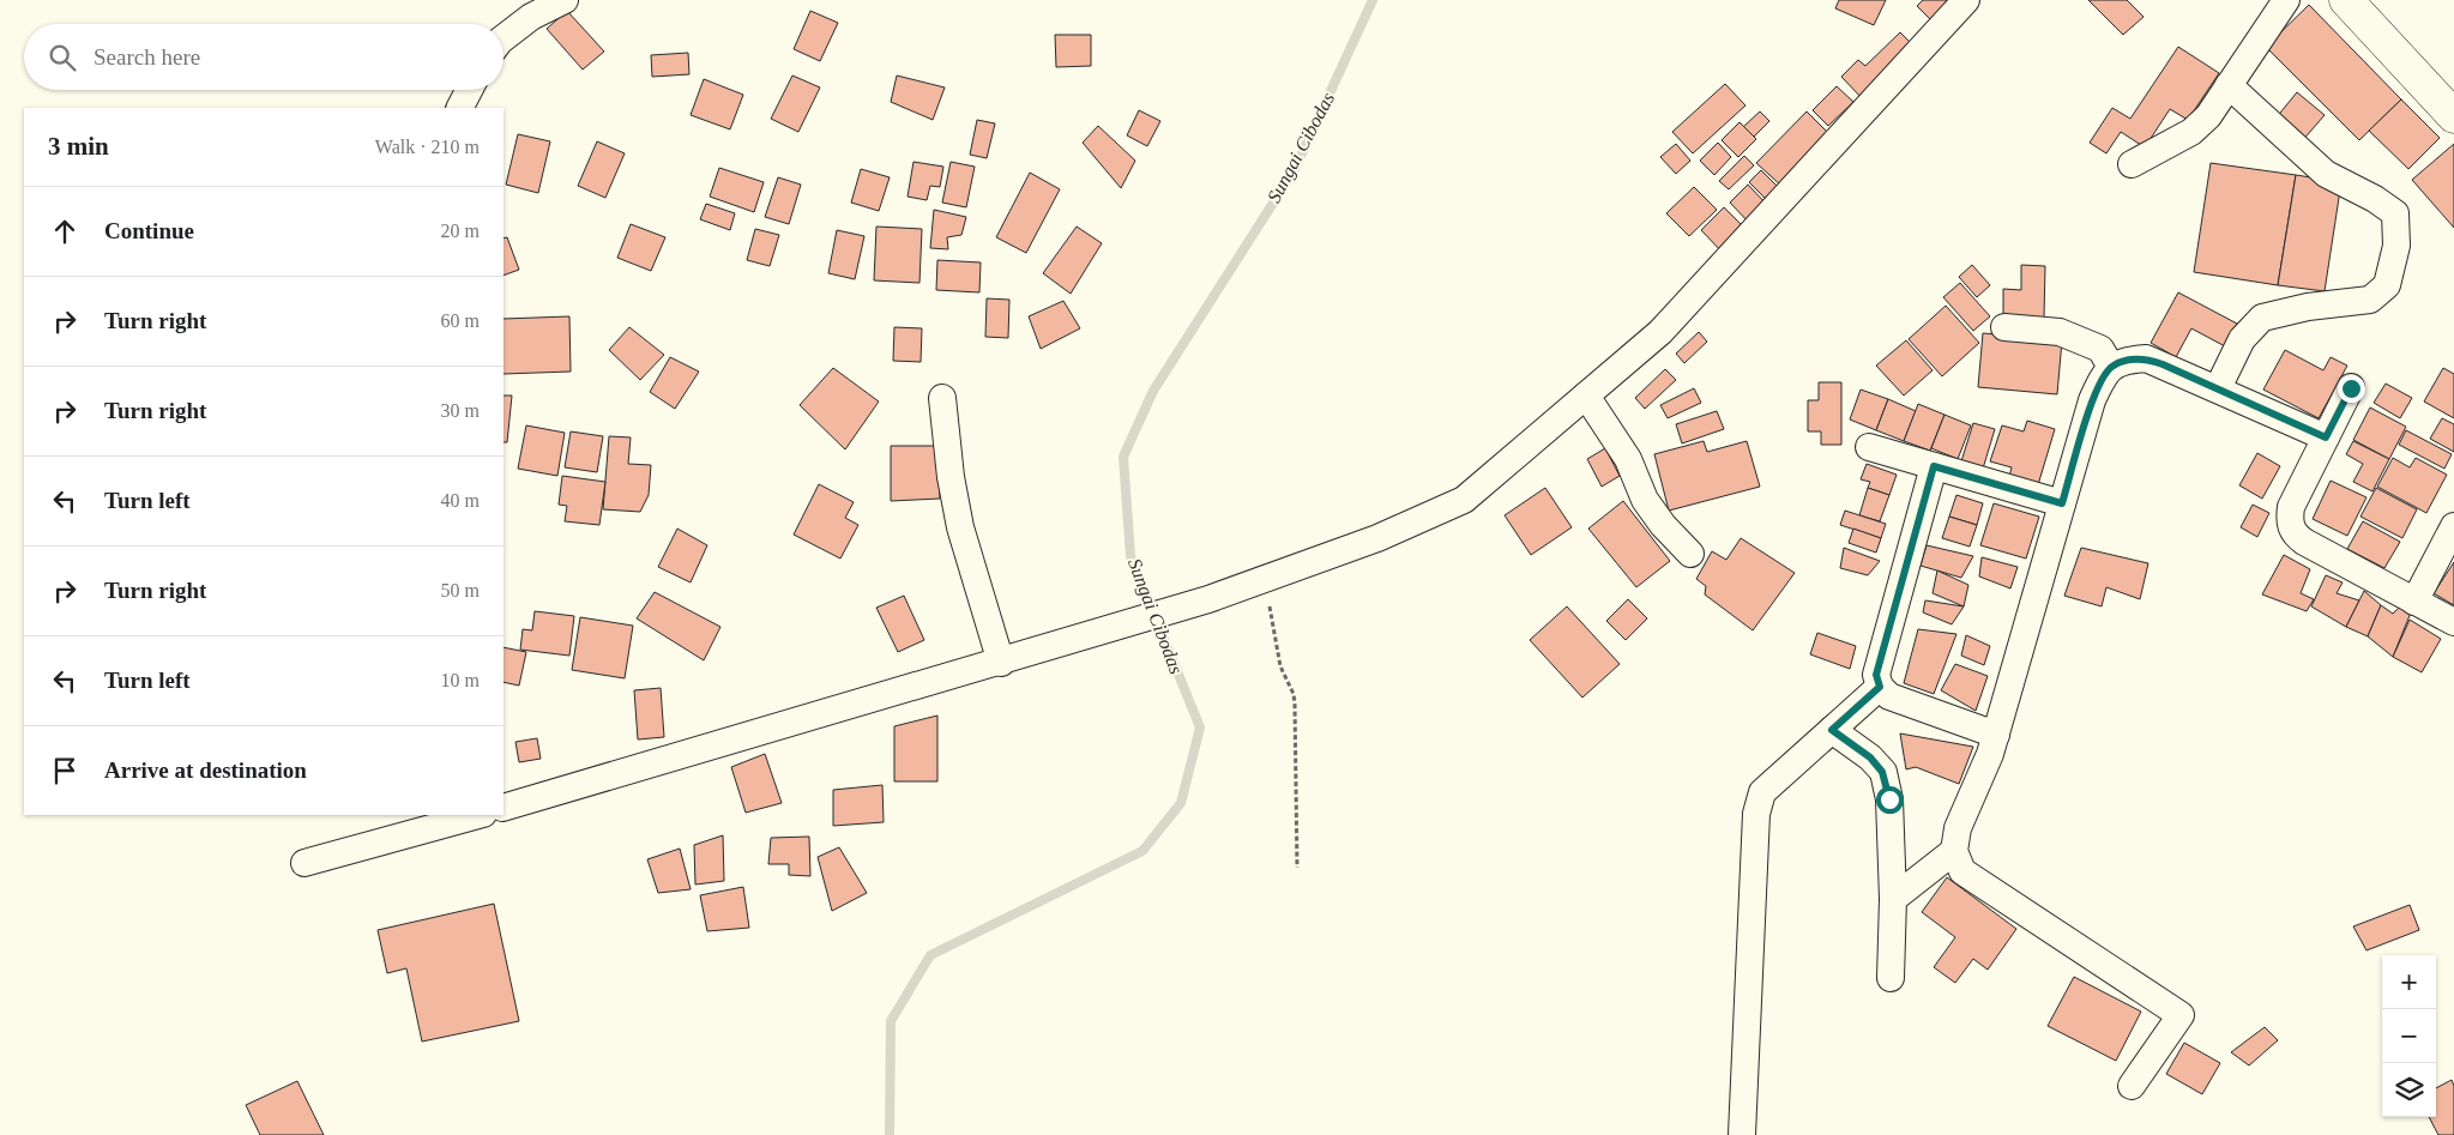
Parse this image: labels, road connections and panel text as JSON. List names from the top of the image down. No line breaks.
{"water":["Sungai Cibodas"],"page":{"search":"Search here","heading":["3 min","Walk · 210 m"],"list":[["Continue","20 m"],["Turn right","60 m"],["Turn right","30 m"],["Turn left","40 m"],["Turn right","50 m"],["Turn left","10 m"],"Arrive at destination"],"map_buttons":["+","−"]}}
